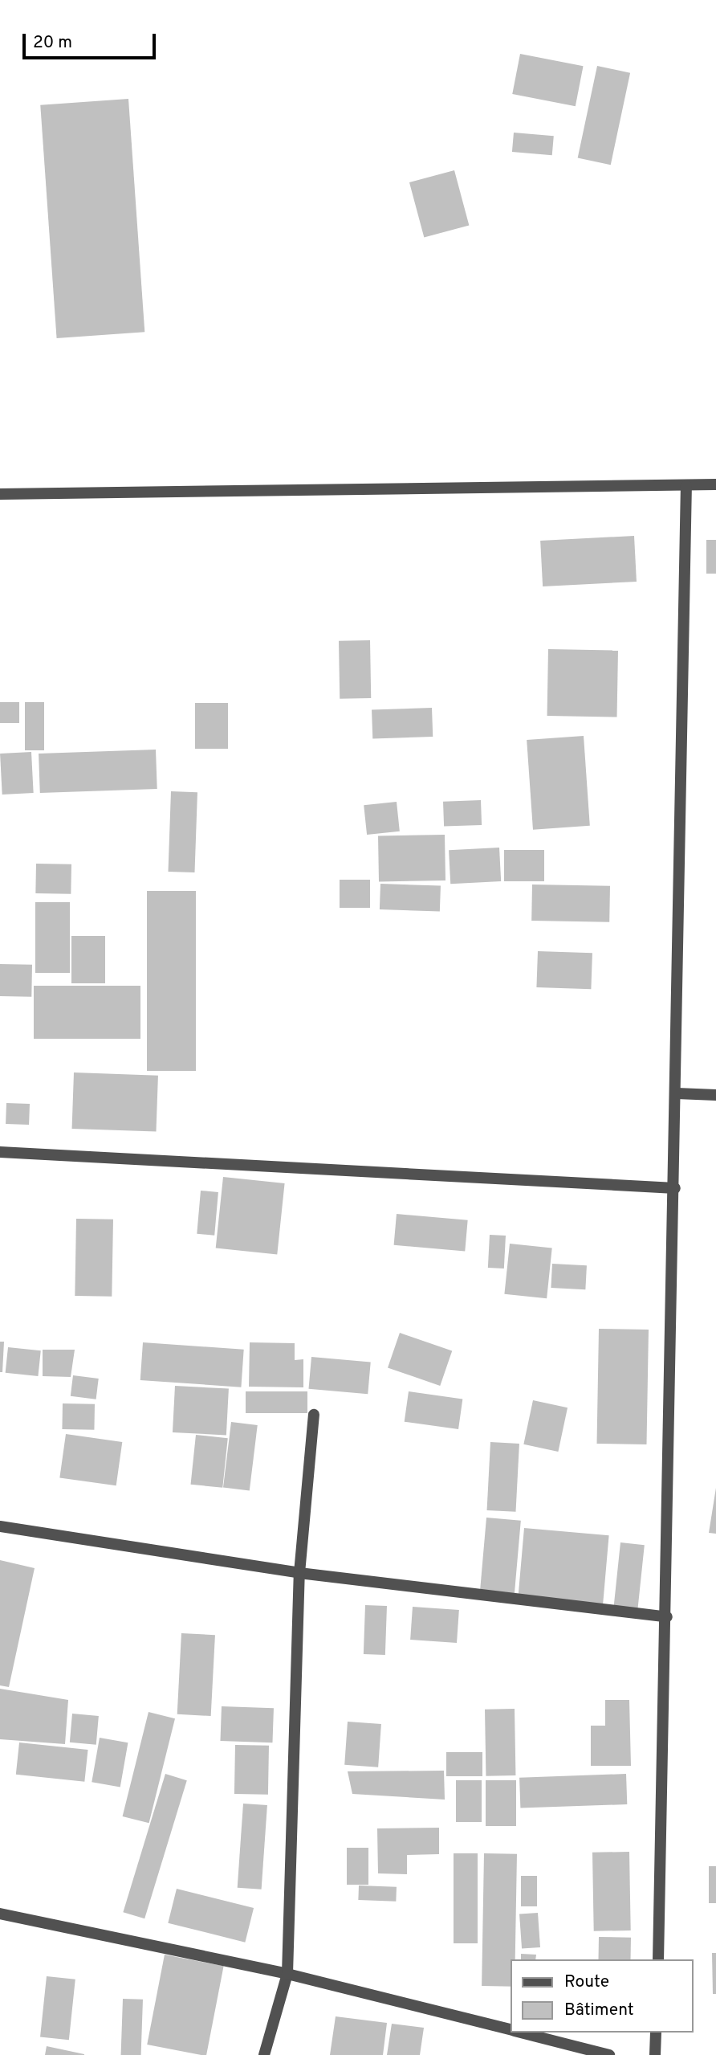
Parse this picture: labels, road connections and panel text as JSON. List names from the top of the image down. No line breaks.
{"legend":["Route","Bâtiment"],"scale_bar":"20 m"}
